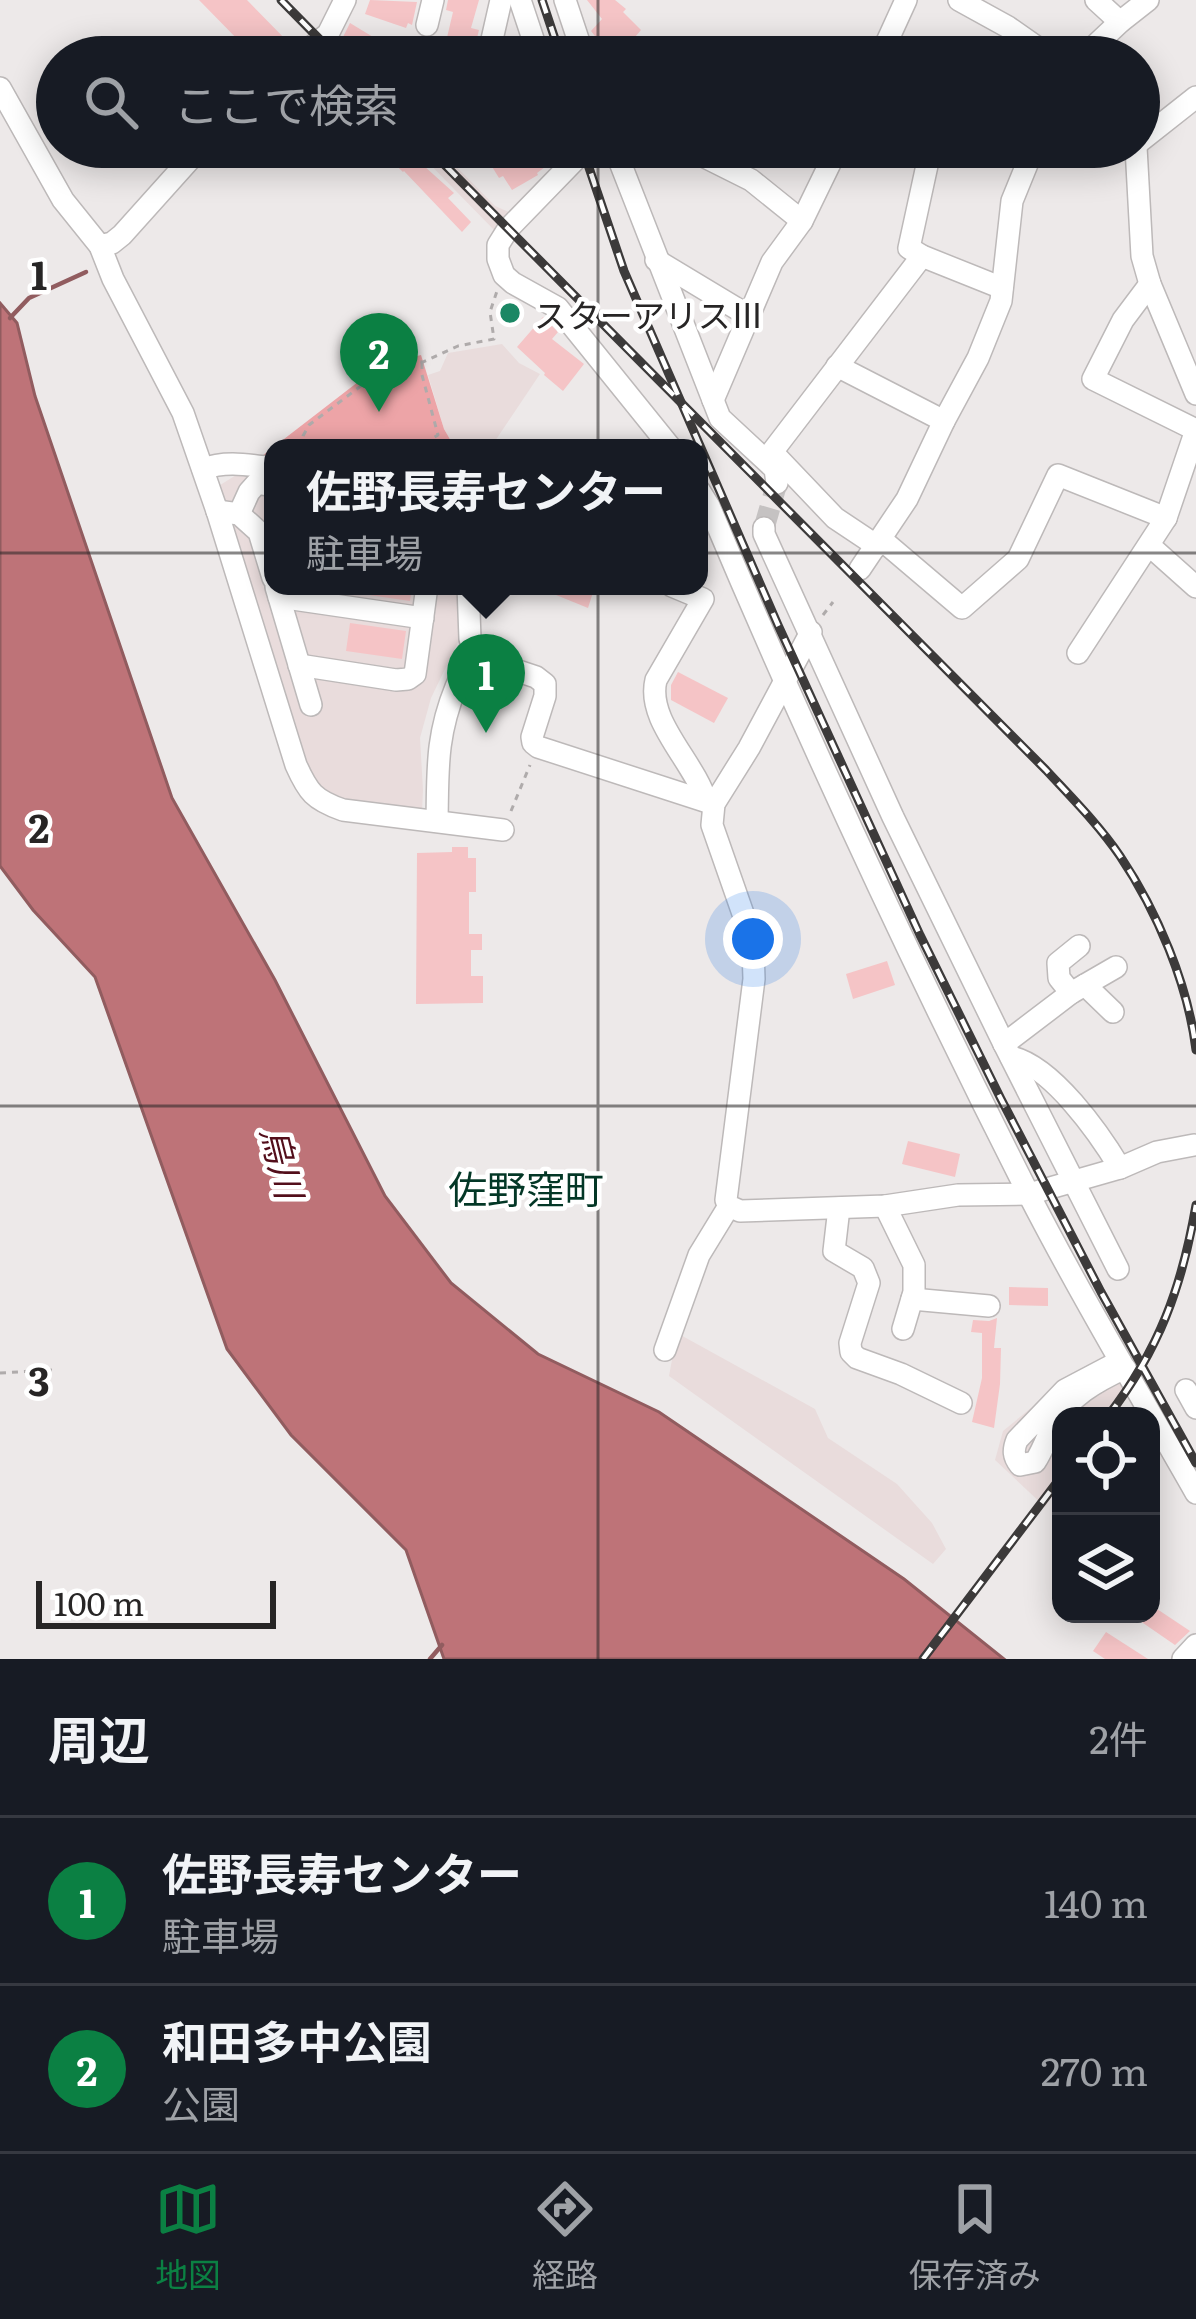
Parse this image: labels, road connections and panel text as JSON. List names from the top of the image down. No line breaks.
{"districts":["佐野窪町"],"water":["烏川"],"places":["スターアリスⅢ"],"scale_bar":"100 m","page":{"search":"ここで検索","pins":["2","1"],"popup":["佐野長寿センター","駐車場"],"scale":"100 m","heading":["周辺","2件"],"list":[{"mark":"1","name":"佐野長寿センター","note":"駐車場","value":"140 m"},{"mark":"2","name":"和田多中公園","note":"公園","value":"270 m"}],"nav":["地図","経路","保存済み"]},"grid":{"rows":["1","2","3"]}}
